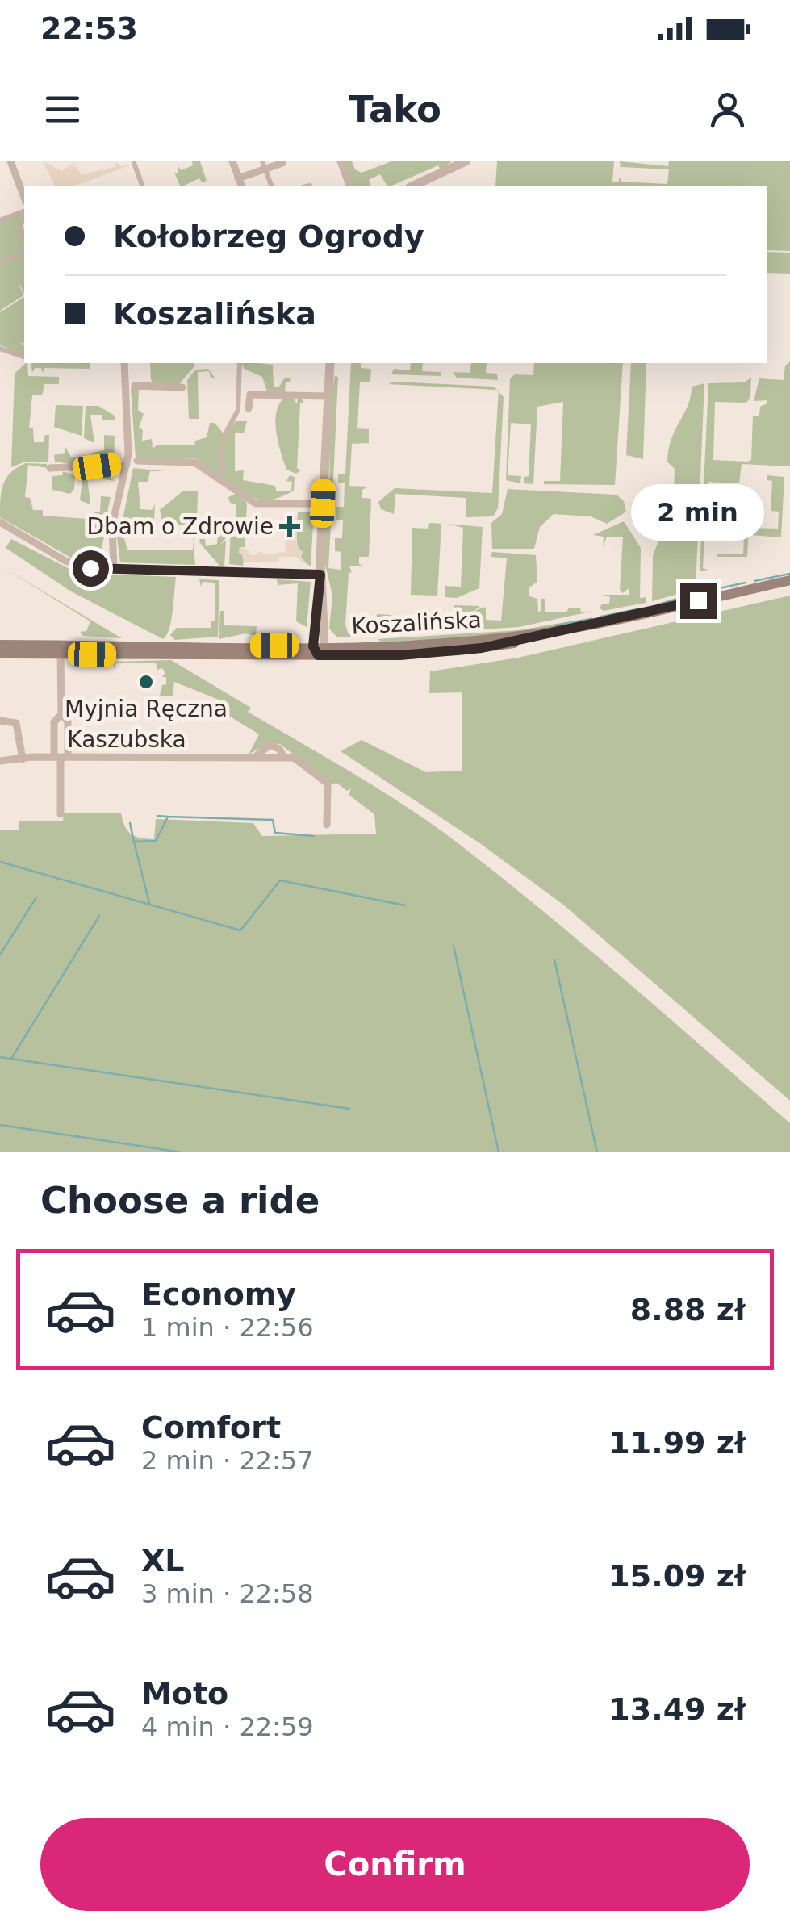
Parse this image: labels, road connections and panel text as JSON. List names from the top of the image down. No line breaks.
{"streets":{"main road":["Koszalińska"],"street":["Kaszubska"]},"places":{"health":["Dbam o Zdrowie"],"other":["Myjnia Ręczna"]},"page":{"status":"22:53","header":"Tako","banner":["Kołobrzeg Ogrody","Koszalińska"],"bubble":"2 min","heading":"Choose a ride","list":[{"name":"Economy","note":"1 min · 22:56","value":"8.88 zł"},{"name":"Comfort","note":"2 min · 22:57","value":"11.99 zł"},{"name":"XL","note":"3 min · 22:58","value":"15.09 zł"},{"name":"Moto","note":"4 min · 22:59","value":"13.49 zł"}],"buttons":"Confirm"}}
